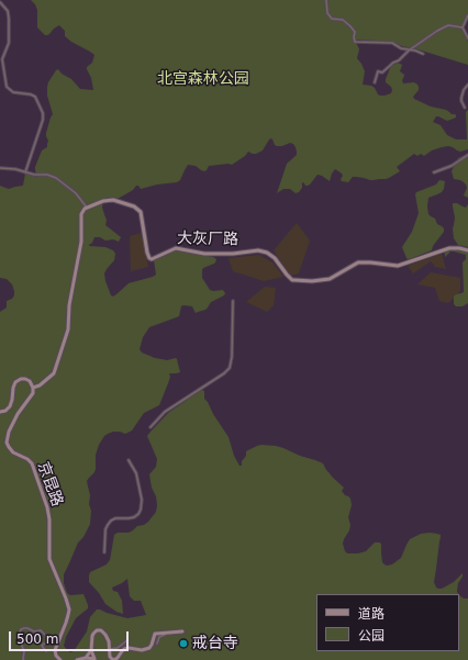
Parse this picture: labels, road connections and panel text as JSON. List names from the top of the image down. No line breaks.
{"streets":{"street":["大灰厂路","京昆路"]},"parks":["北宫森林公园"],"places":["戒台寺"],"legend":["道路","公园"],"scale_bar":"500 m"}
